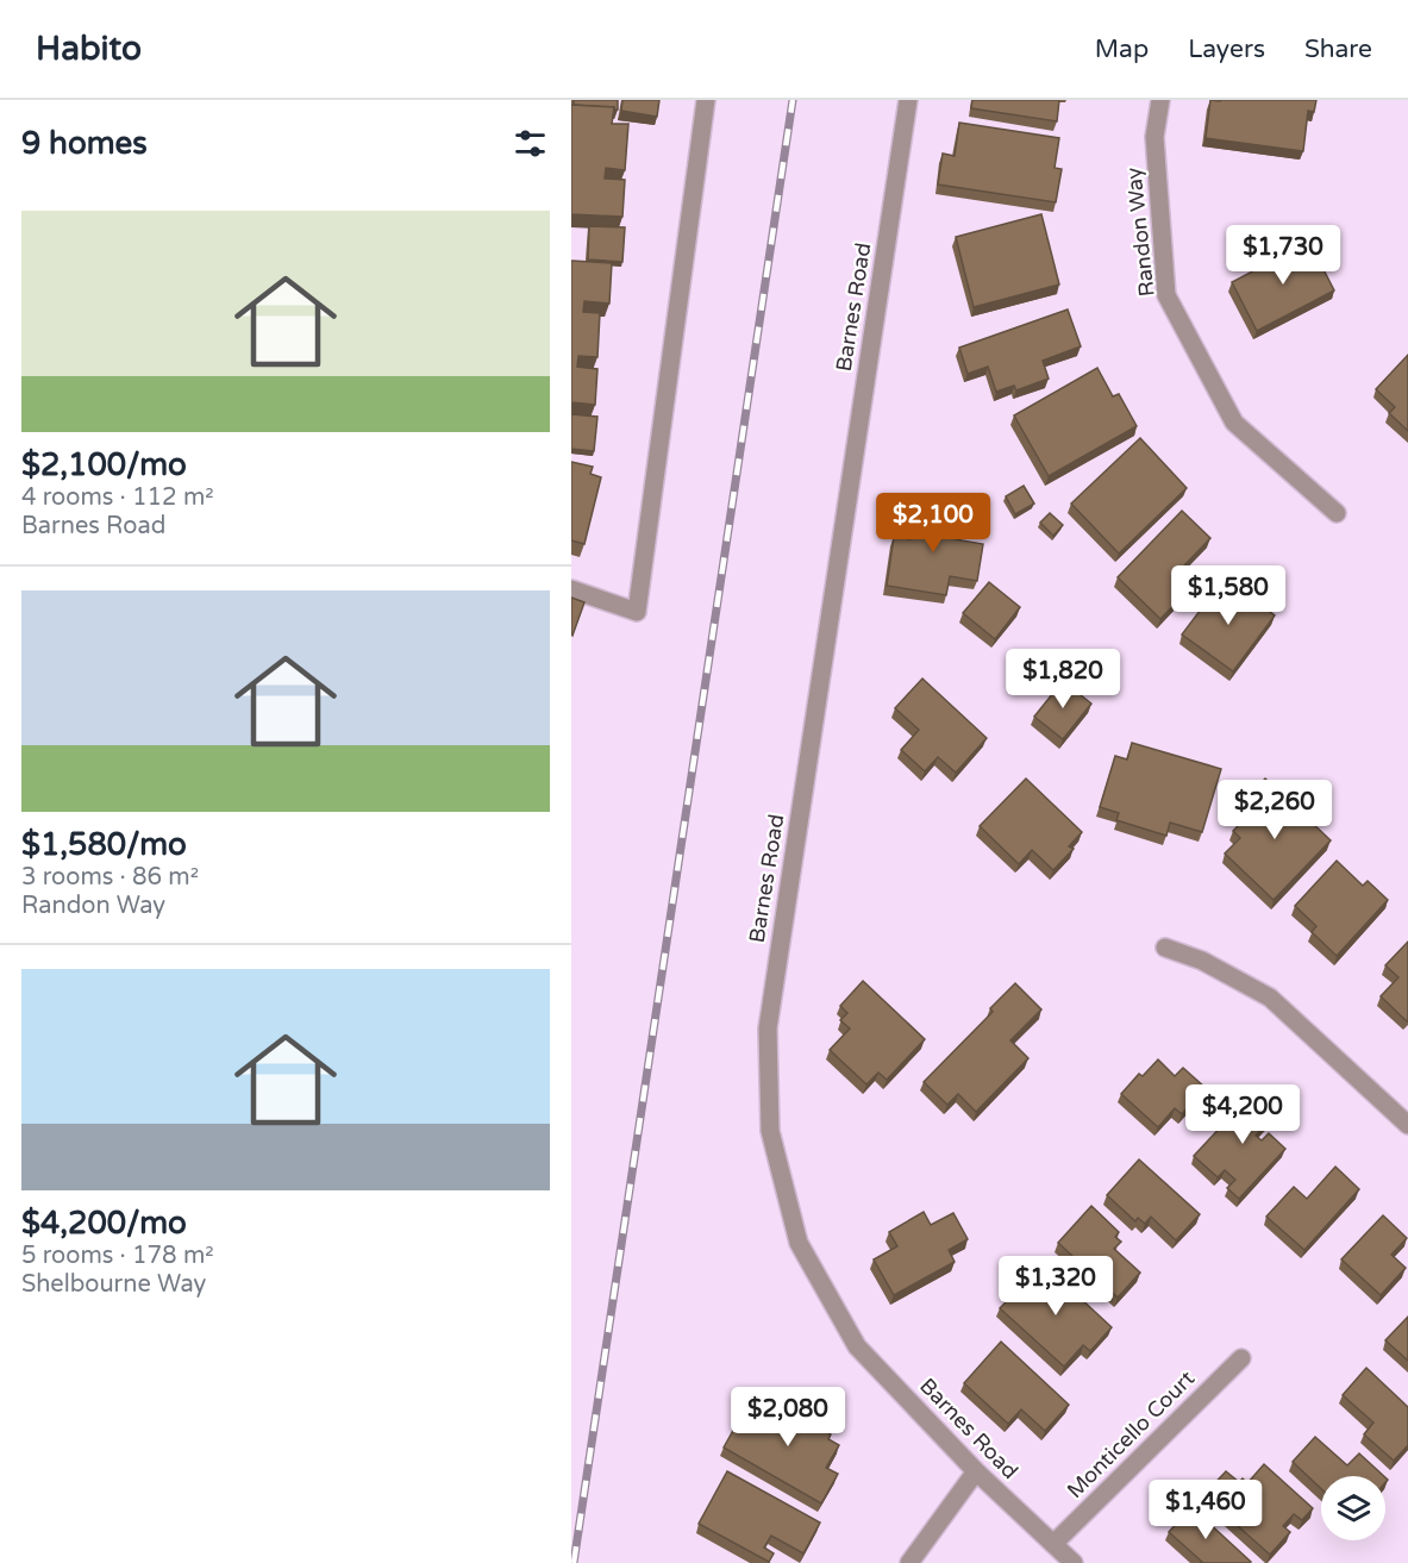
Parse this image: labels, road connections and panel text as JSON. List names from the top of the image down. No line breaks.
{"streets":{"street":["Randon Way","Barnes Road","Monticello Court"]},"crossings":[["Barnes Road","Monticello Court"]],"page":{"header":"Habito","nav":["Map","Layers","Share"],"heading":"9 homes","list":[{"name":"$2,100/mo","note":"4 rooms · 112 m² · Barnes Road"},{"name":"$1,580/mo","note":"3 rooms · 86 m² · Randon Way"},{"name":"$4,200/mo","note":"5 rooms · 178 m² · Shelbourne Way"}],"price":["$1,730","$2,100","$1,580","$1,820","$2,260","$4,200","$1,320","$2,080","$1,460"]}}
